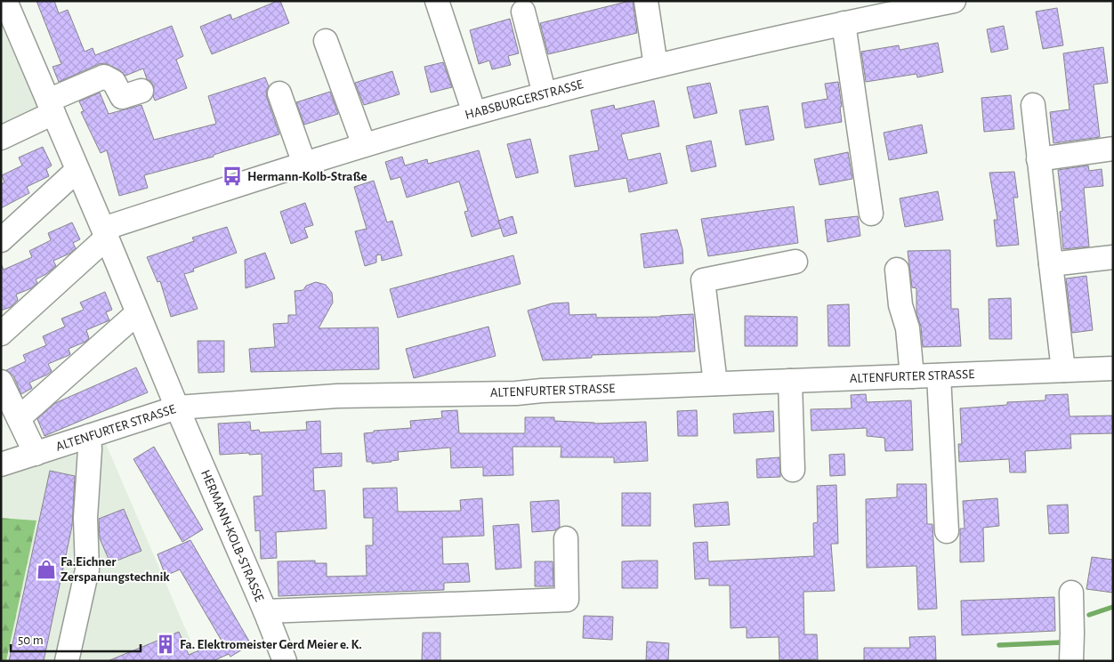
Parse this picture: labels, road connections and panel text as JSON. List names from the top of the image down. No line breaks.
{"streets":{"street":["HABSBURGERSTRASSE","ALTENFURTER STRASSE","HERMANN-KOLB-STRASSE"]},"crossings":[["HABSBURGERSTRASSE","HERMANN-KOLB-STRASSE"],["ALTENFURTER STRASSE","HERMANN-KOLB-STRASSE"]],"places":{"bus stop":["Hermann-Kolb-Straße"],"shop":["Fa.Eichner Zerspanungstechnik"],"building":["Fa. Elektromeister Gerd Meier e. K."]},"scale_bar":"50 m"}
